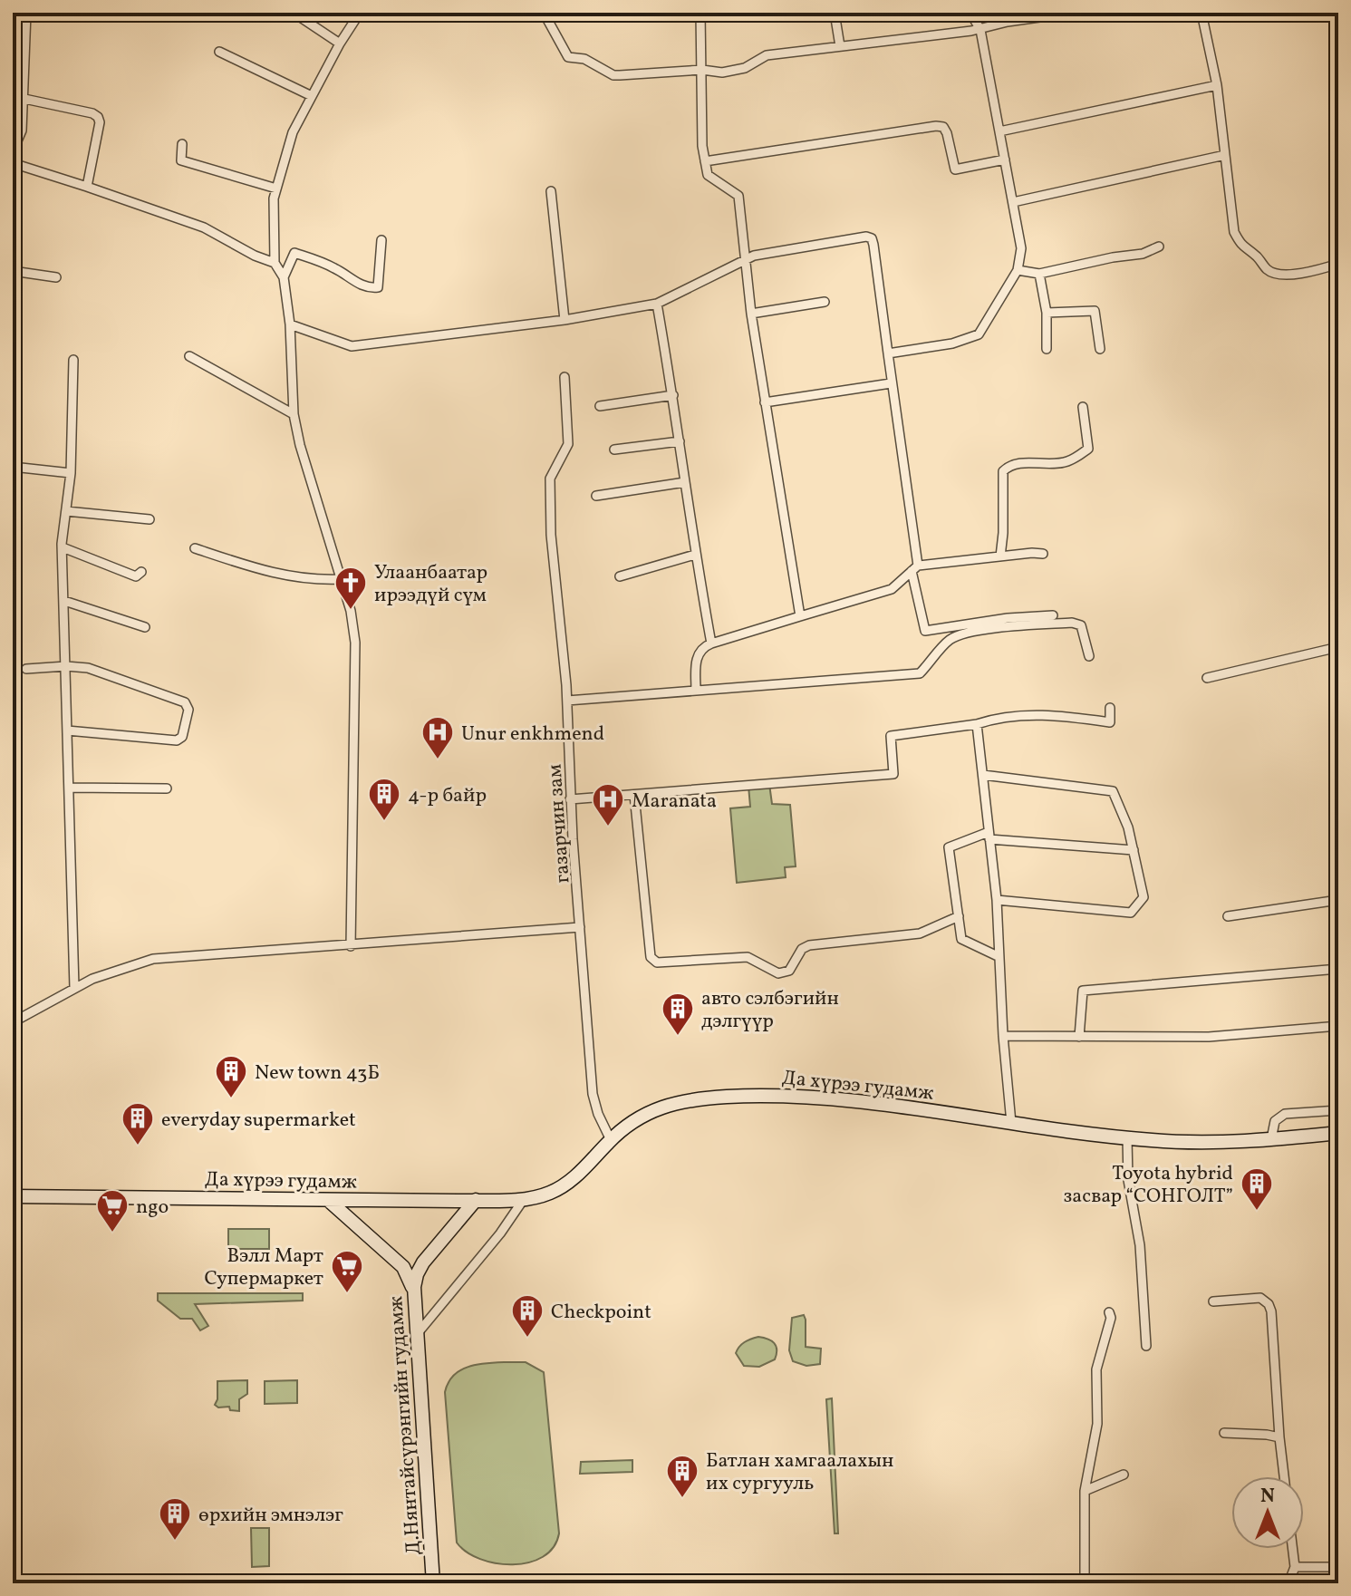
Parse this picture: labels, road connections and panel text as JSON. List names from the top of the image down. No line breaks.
{"streets":{"main road":["Да хүрээ гудамж","Д.Нянтайсүрэнгийн гудамж"],"street":["газарчин зам"]},"crossings":[["газарчин зам","Да хүрээ гудамж"],["Да хүрээ гудамж","Д.Нянтайсүрэнгийн гудамж"]],"places":{"church":["Улаанбаатар ирээдүй сүм"],"hospital":["Unur enkhmend","Maranata"],"building":["4-р байр","авто сэлбэгийн дэлгүүр","New town 43Б","everyday supermarket","Toyota hybrid засвар “СОНГОЛТ”","Checkpoint","Батлан хамгаалахын их сургууль","өрхийн эмнэлэг"],"supermarket":["ngo","Вэлл Март Супермаркет"]},"north":"top"}
